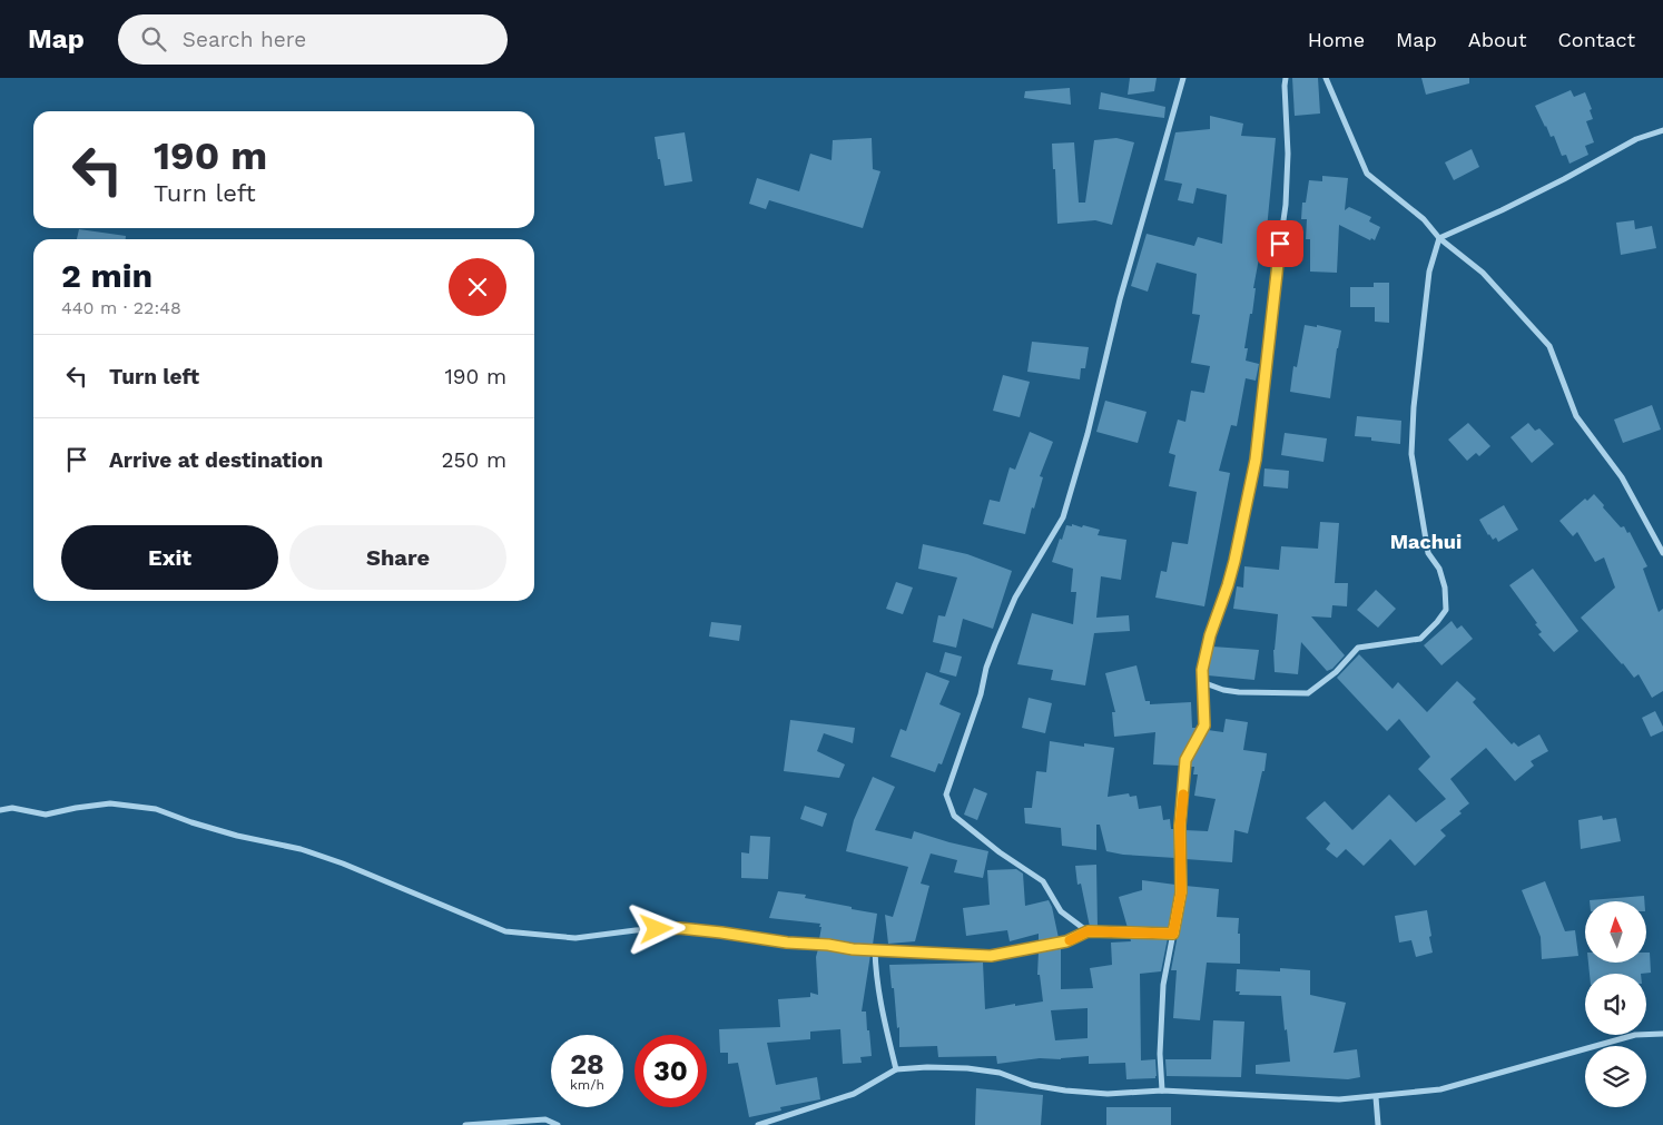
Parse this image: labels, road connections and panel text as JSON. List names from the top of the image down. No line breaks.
{"districts":["Machui"],"north":"top","page":{"header":"Map","search":"Search here","nav":["Home","Map","About","Contact"],"turn":["190 m","Turn left"],"heading":["2 min","440 m · 22:48"],"list":[{"name":"Turn left","value":"190 m"},{"name":"Arrive at destination","value":"250 m"}],"buttons":["Exit","Share"],"speed":"28 km/h","limit":"30"}}
